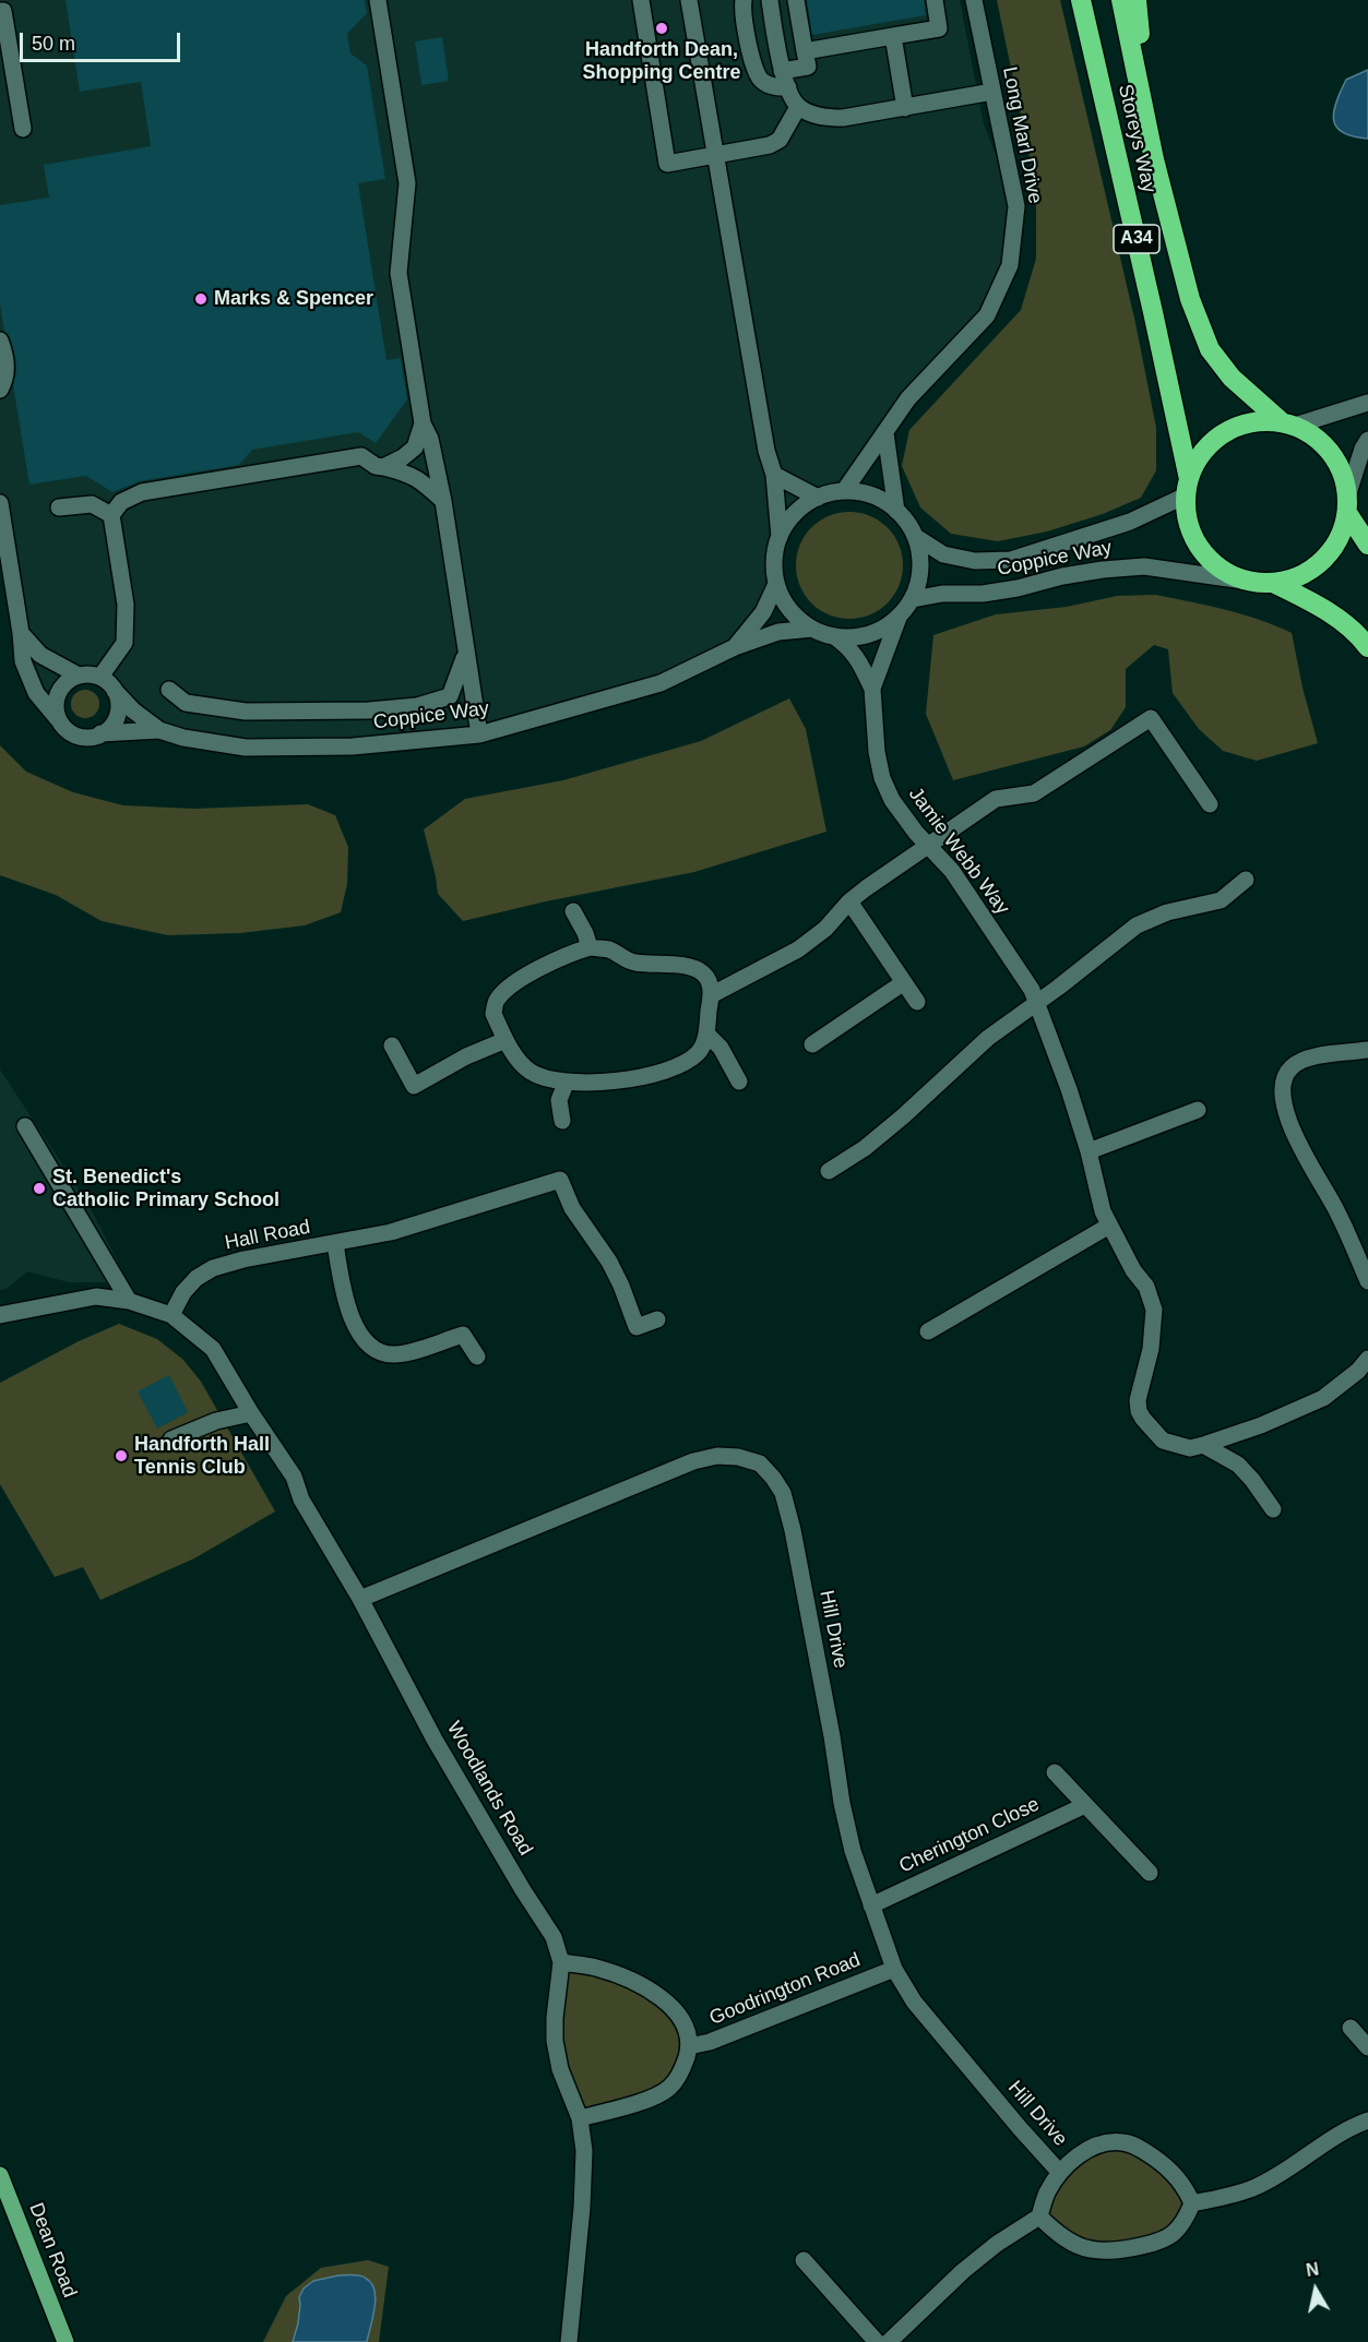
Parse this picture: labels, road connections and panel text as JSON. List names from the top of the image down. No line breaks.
{"streets":{"highway":["Storeys Way","A34"],"main road":["Dean Road"],"street":["Long Marl Drive","Coppice Way","Jamie Webb Way","Hall Road","Hill Drive","Woodlands Road","Cherington Close","Goodrington Road"]},"crossings":[["Long Marl Drive","Coppice Way"],["Long Marl Drive","Jamie Webb Way"],["Storeys Way","A34"],["Storeys Way","Coppice Way"],["A34","Coppice Way"],["Coppice Way","Jamie Webb Way"],["Hall Road","Woodlands Road"],["Hill Drive","Woodlands Road"],["Hill Drive","Cherington Close"],["Hill Drive","Goodrington Road"],["Woodlands Road","Goodrington Road"]],"places":["Handforth Dean, Shopping Centre","Marks & Spencer","St. Benedict's Catholic Primary School","Handforth Hall Tennis Club"],"scale_bar":"50 m","north":"top"}
